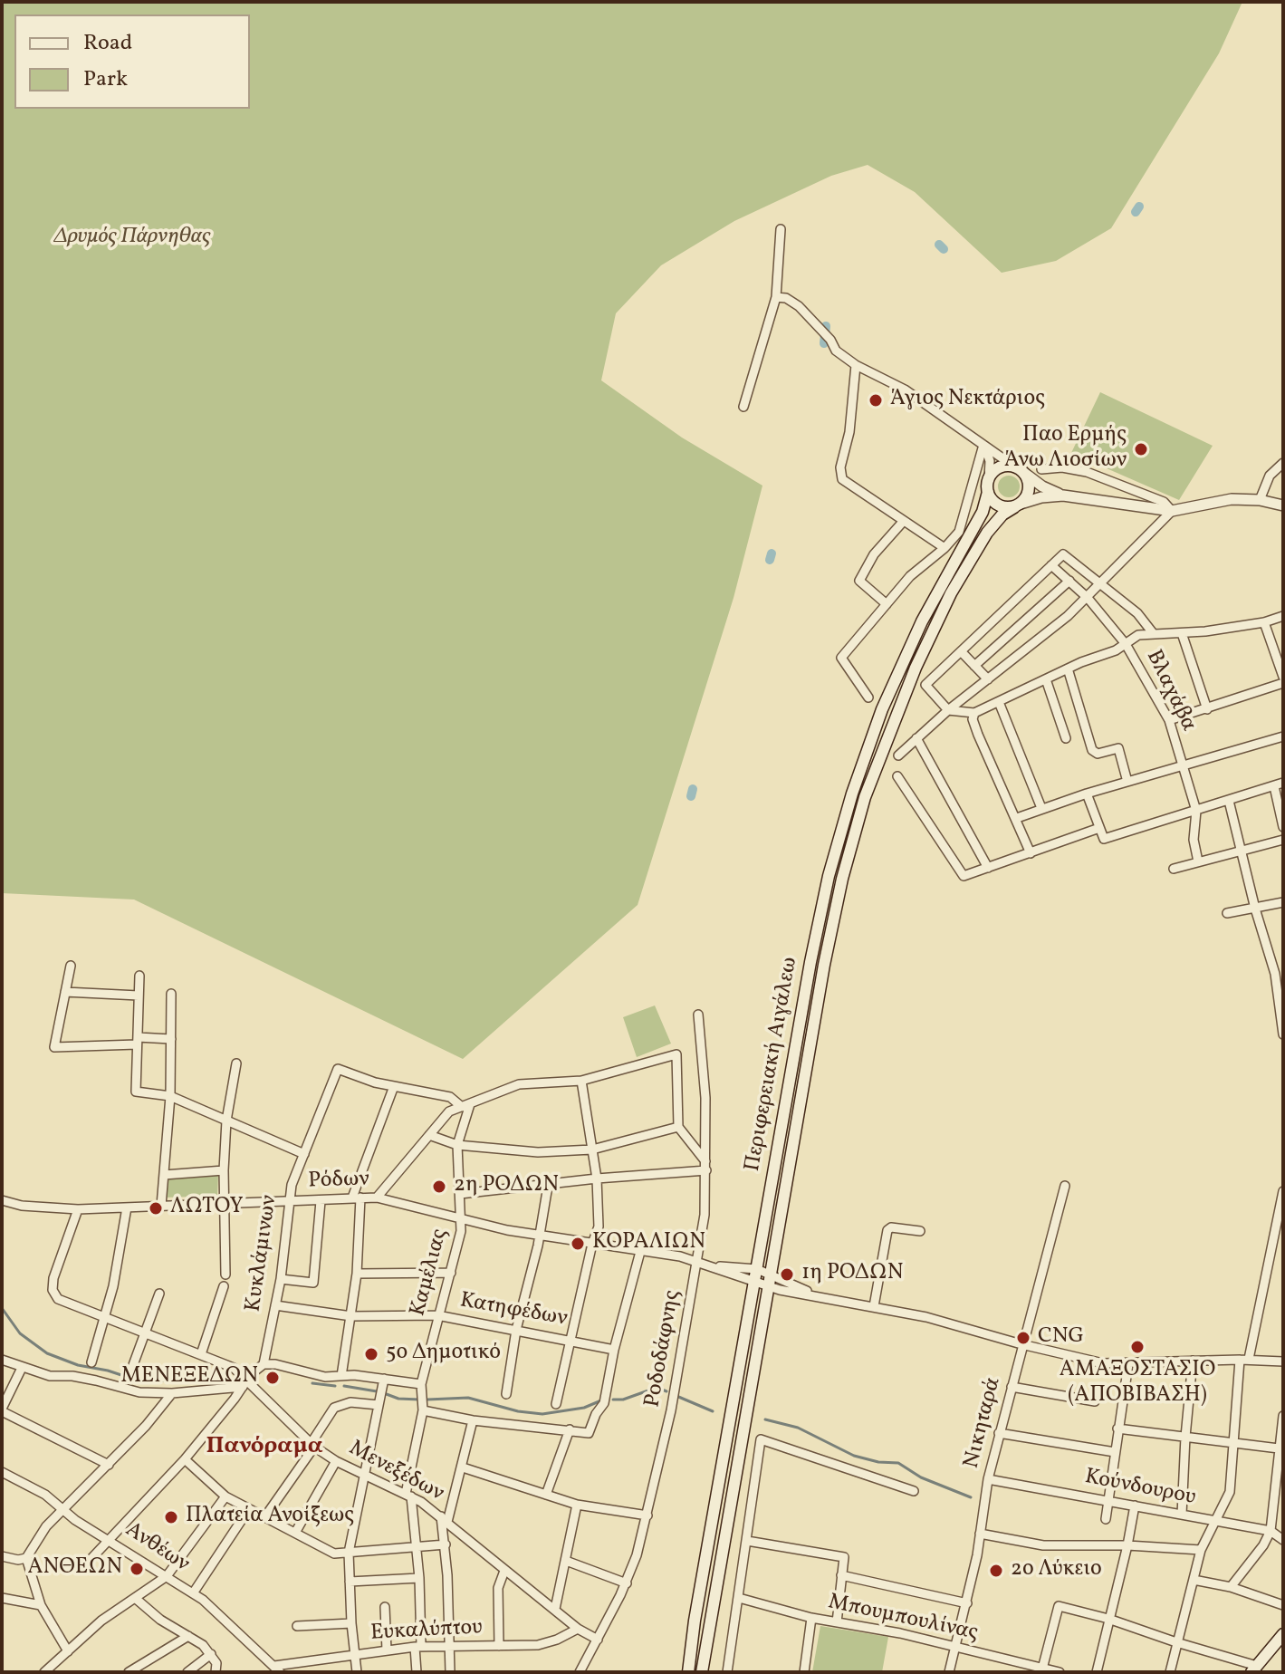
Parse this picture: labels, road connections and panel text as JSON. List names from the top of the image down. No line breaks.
{"streets":{"main road":["Περιφερειακή Αιγάλεω"],"street":["Βλαχάβα","Ρόδων","Κυκλάμινων","Καμέλιας","Κατηφέδων","Ροδοδάφνης","Νικηταρά","Μενεξέδων","Κούνδουρου","Ανθέων","Μπουμπουλίνας","Ευκαλύπτου"]},"crossings":[["Περιφερειακή Αιγάλεω","Ρόδων"],["Ρόδων","Κυκλάμινων"],["Ρόδων","Καμέλιας"],["Ρόδων","Ροδοδάφνης"],["Ρόδων","Νικηταρά"],["Ρόδων","Μενεξέδων"],["Κυκλάμινων","Κατηφέδων"],["Καμέλιας","Κατηφέδων"],["Καμέλιας","Μενεξέδων"],["Καμέλιας","Ευκαλύπτου"],["Ροδοδάφνης","Μενεξέδων"],["Νικηταρά","Κούνδουρου"],["Νικηταρά","Μπουμπουλίνας"],["Μενεξέδων","Ευκαλύπτου"],["Ανθέων","Ευκαλύπτου"]],"districts":["Πανόραμα"],"parks":["Δρυμός Πάρνηθας"],"places":["Άγιος Νεκτάριος","Παο Ερμής Άνω Λιοσίων","2η ΡΟΔΩΝ","ΛΩΤΟΥ","ΚΟΡΑΛΙΩΝ","1η ΡΟΔΩΝ","CNG","ΑΜΑΞΟΣΤΑΣΙΟ (ΑΠΟΒΙΒΑΣΗ)","5ο Δημοτικό","ΜΕΝΕΞΕΔΩΝ","Πλατεία Ανοίξεως","ΑΝΘΕΩΝ","2ο Λύκειο"],"legend":["Road","Park"]}
